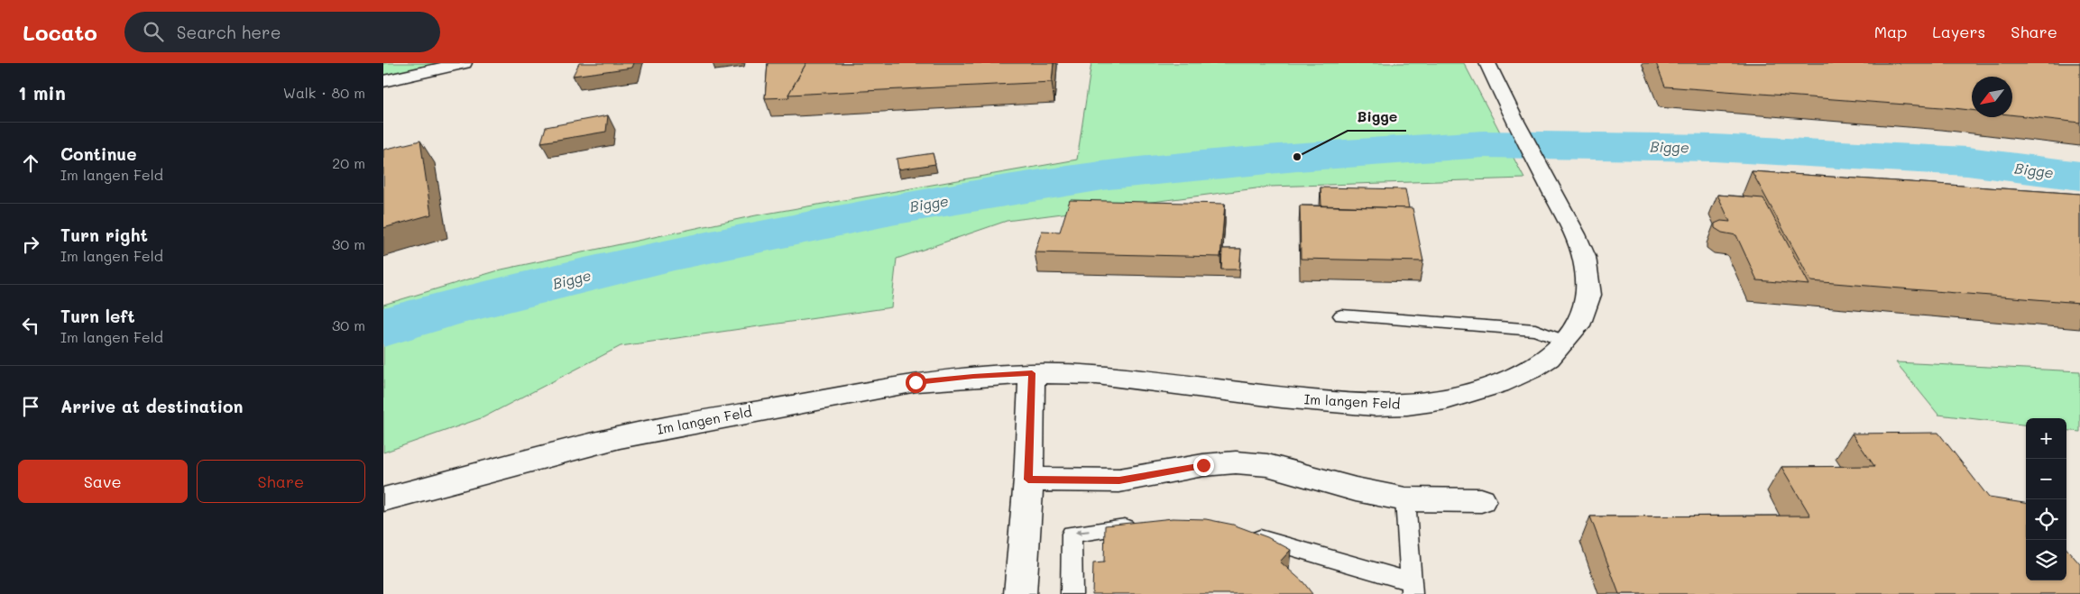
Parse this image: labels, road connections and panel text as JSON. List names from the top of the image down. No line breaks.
{"streets":{"street":["Im langen Feld"]},"water":["Bigge"],"places":["Bigge"],"north":"bottom left","page":{"header":"Locato","search":"Search here","nav":["Map","Layers","Share"],"heading":["1 min","Walk · 80 m"],"list":[["Continue","Im langen Feld","20 m"],["Turn right","Im langen Feld","30 m"],["Turn left","Im langen Feld","30 m"],"Arrive at destination"],"map_buttons":["+","−"],"buttons":["Save","Share"]}}
